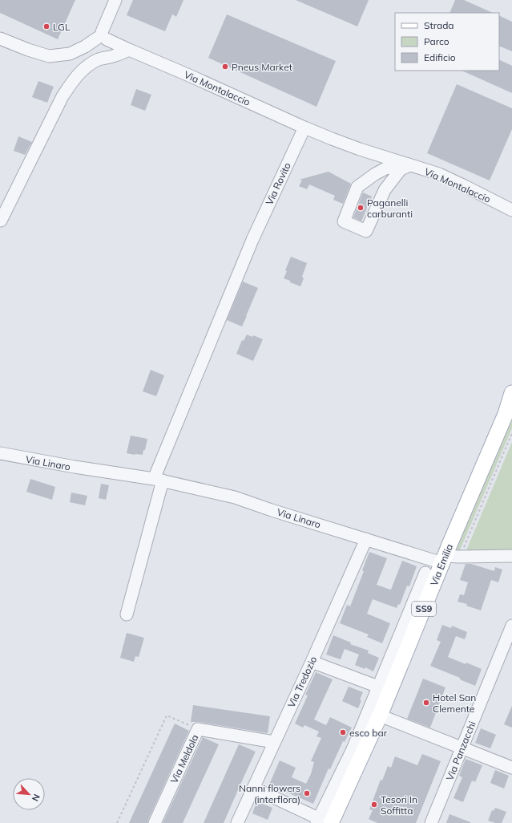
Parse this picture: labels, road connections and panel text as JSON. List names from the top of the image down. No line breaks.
{"streets":{"main road":["Via Emilia","SS9"],"street":["Via Montalaccio","Via Rovito","Via Linaro","Via Tredozio","Via Panzacchi","Via Meldola"]},"crossings":[["Via Montalaccio","Via Rovito"],["Via Rovito","Via Linaro"],["Via Linaro","Via Emilia"],["Via Linaro","Via Tredozio"],["Via Tredozio","Via Meldola"]],"places":["LGL","Pneus Market","Paganelli carburanti","Hotel San Clemente","esco bar","Nanni flowers (interflora)","Tesori In Soffitta"],"legend":["Strada","Parco","Edificio"],"north":"bottom right"}
